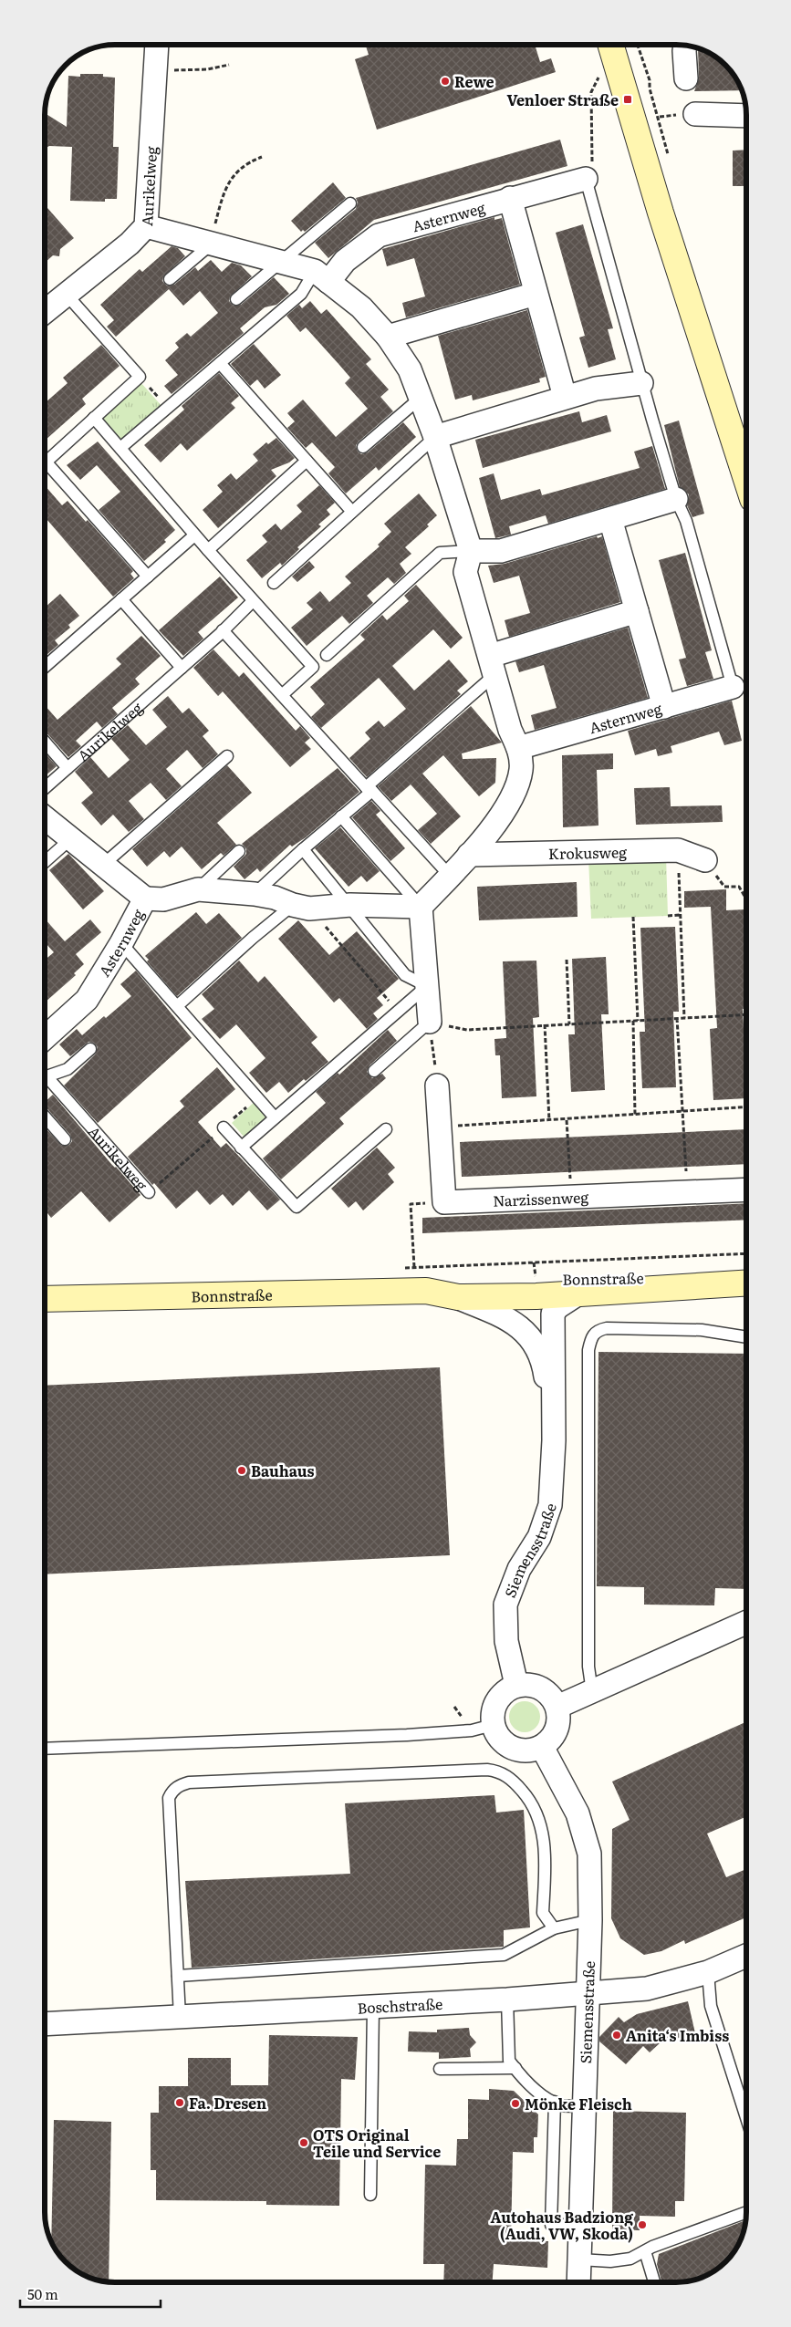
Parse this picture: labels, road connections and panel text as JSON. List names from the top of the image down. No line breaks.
{"streets":{"main road":["Bonnstraße"],"street":["Aurikelweg","Asternweg","Krokusweg","Narzissenweg","Siemensstraße","Boschstraße"]},"crossings":[["Bonnstraße","Siemensstraße"],["Siemensstraße","Boschstraße"]],"places":{"other":["Rewe","Bauhaus","Anita‘s Imbiss","Fa. Dresen","Mönke Fleisch","OTS Original Teile und Service","Autohaus Badziong (Audi, VW, Skoda)"],"transit":["Venloer Straße"]},"scale_bar":"50 m"}
